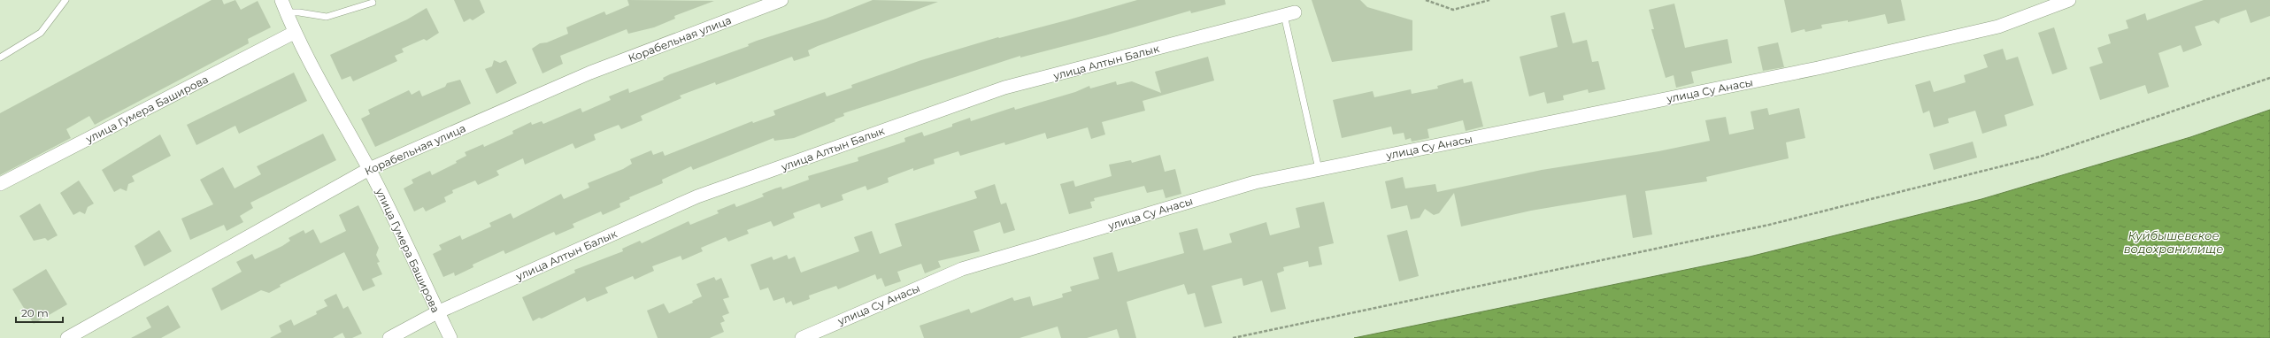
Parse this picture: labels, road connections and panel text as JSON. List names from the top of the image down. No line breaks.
{"streets":{"street":["Корабельная улица","улица Алтын Балык","улица Су Анасы","улица Гумера Баширова"]},"crossings":[["Корабельная улица","улица Гумера Баширова"],["улица Алтын Балык","улица Гумера Баширова"]],"water":["Куйбышевское водохранилище"],"scale_bar":"20 m"}
